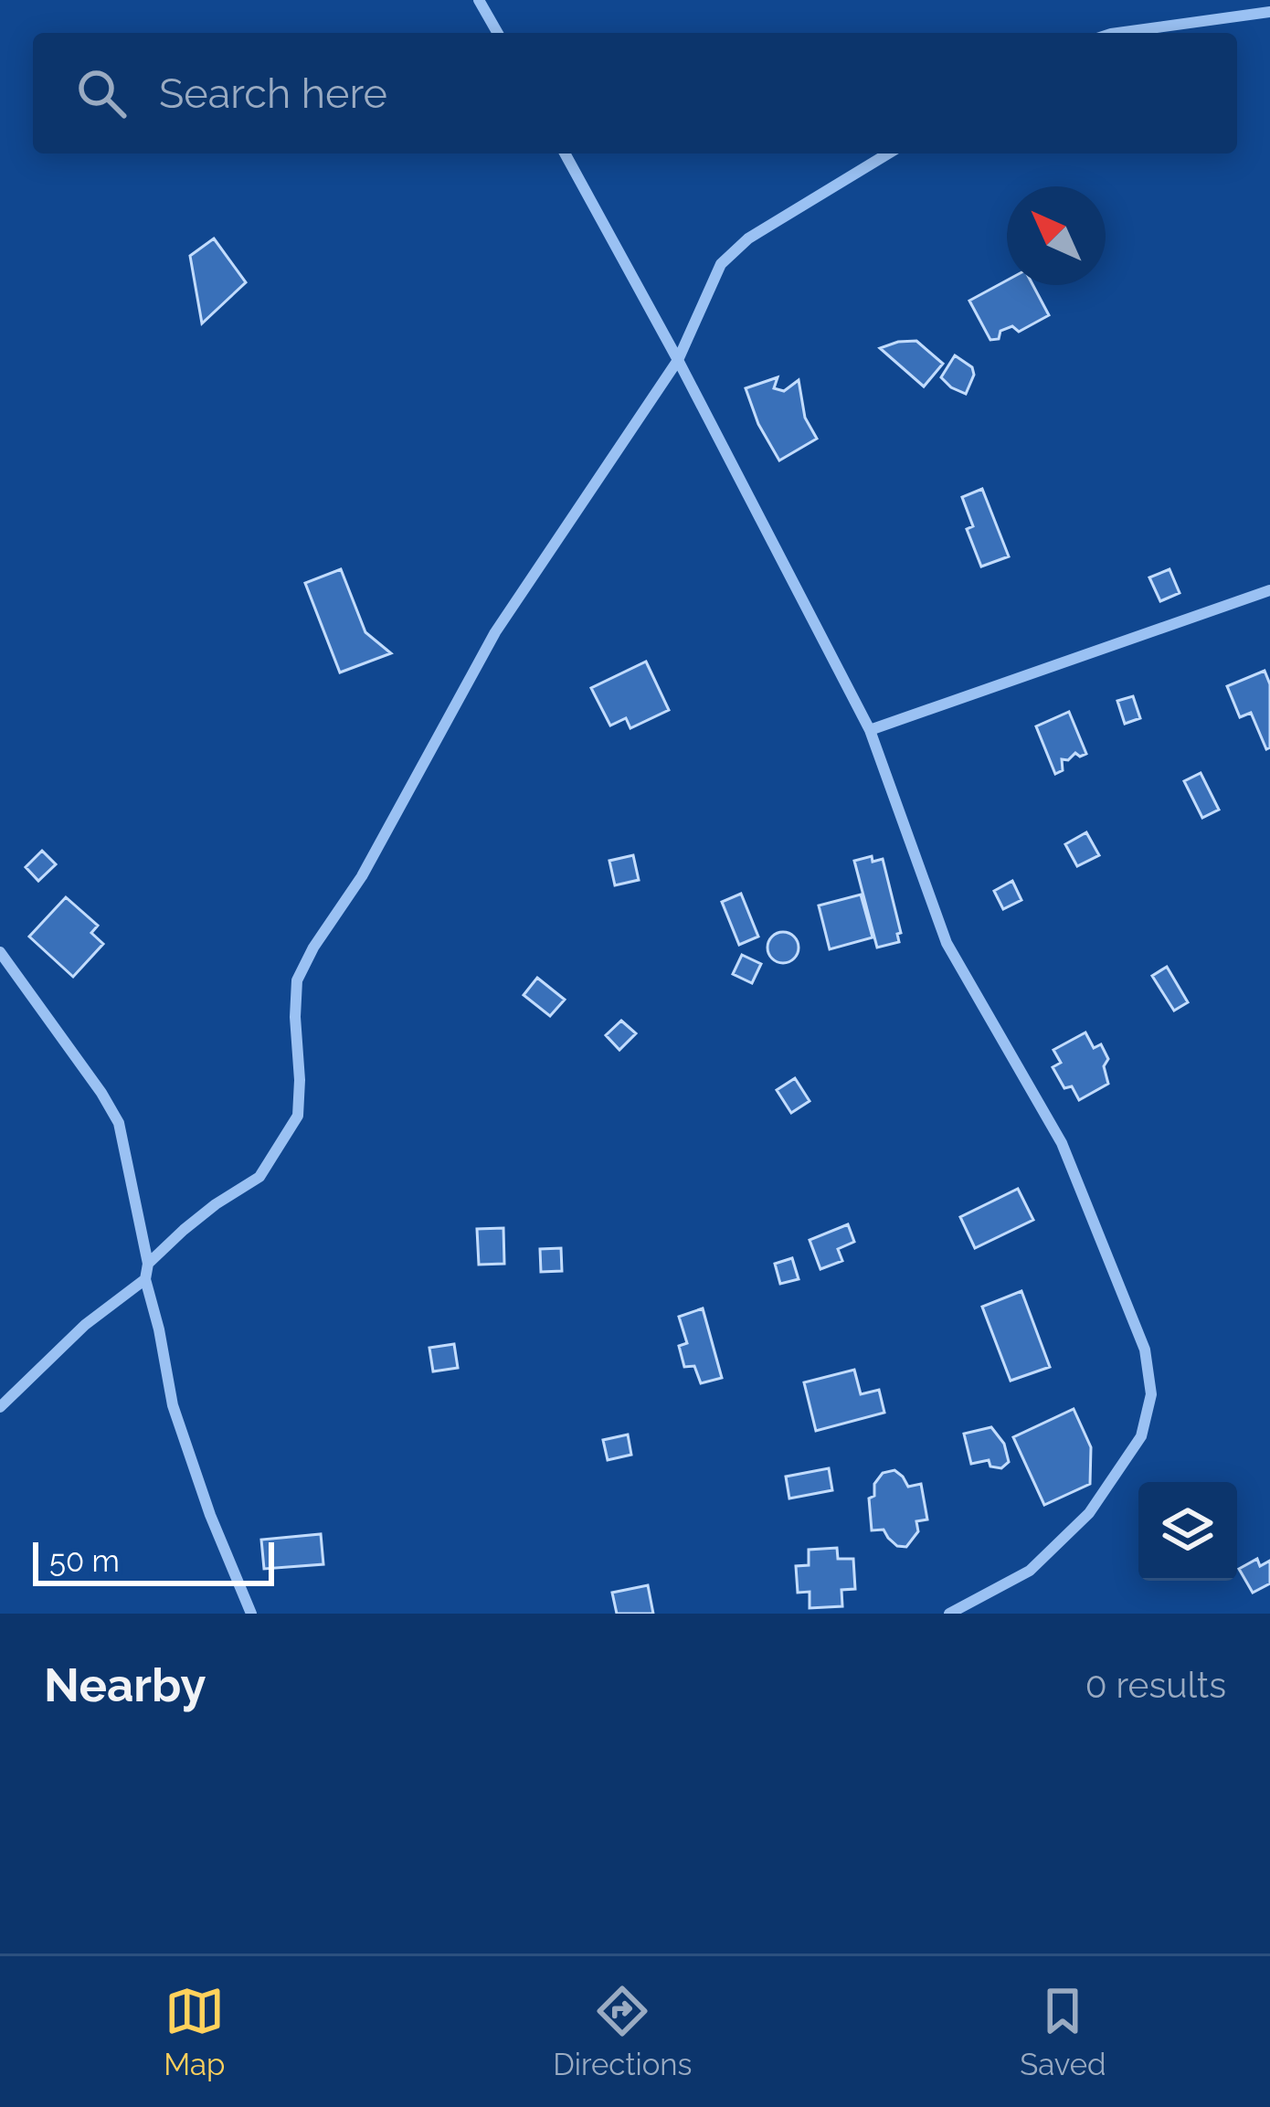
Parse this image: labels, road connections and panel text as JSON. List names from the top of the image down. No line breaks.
{"scale_bar":"50 m","north":"top left","page":{"search":"Search here","scale":"50 m","heading":["Nearby","0 results"],"nav":["Map","Directions","Saved"]}}
